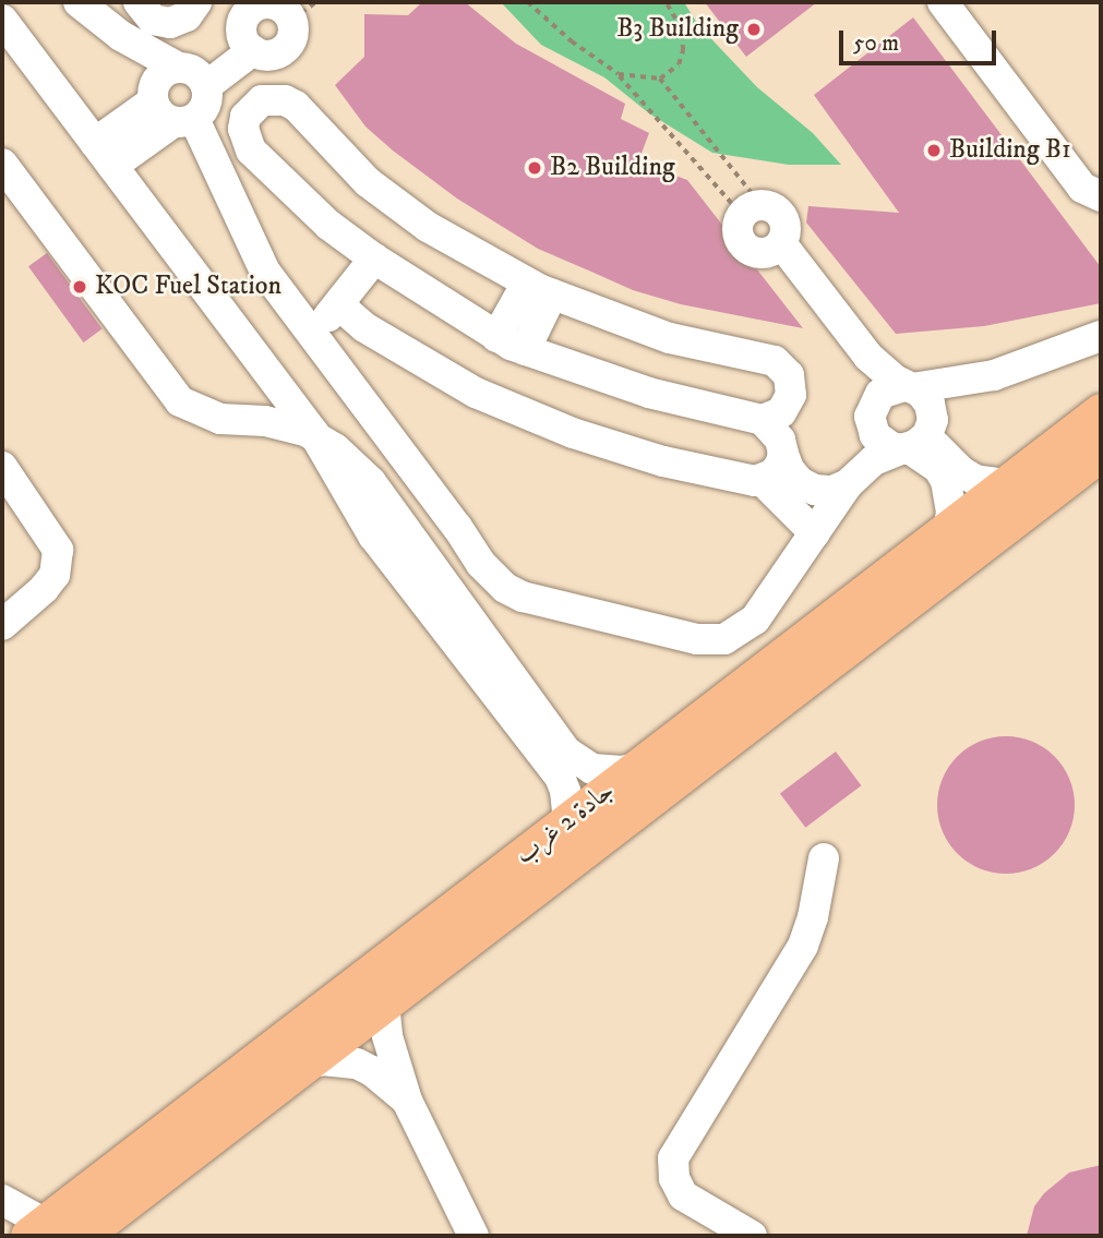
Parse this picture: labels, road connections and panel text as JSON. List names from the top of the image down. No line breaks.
{"streets":{"main road":["جادة 2 غرب"]},"places":["B3 Building","Building B1","B2 Building","KOC Fuel Station"],"scale_bar":"50 m"}
